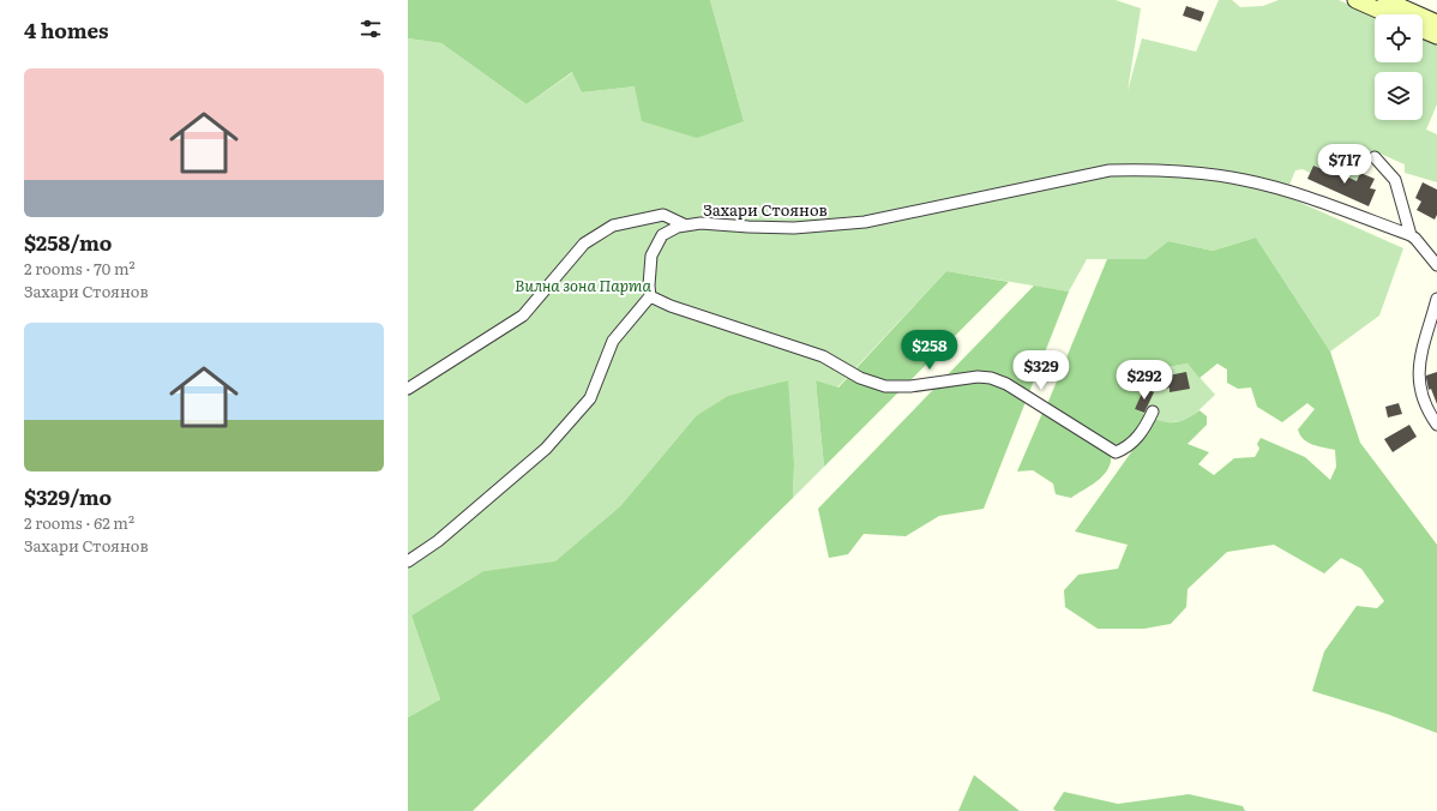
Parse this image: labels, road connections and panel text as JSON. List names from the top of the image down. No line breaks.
{"streets":{"street":["Захари Стоянов"]},"parks":["Вилна зона Парта"],"page":{"heading":"4 homes","list":[{"name":"$258/mo","note":"2 rooms · 70 m² · Захари Стоянов"},{"name":"$329/mo","note":"2 rooms · 62 m² · Захари Стоянов"}],"price":["$717","$258","$329","$292"]}}
